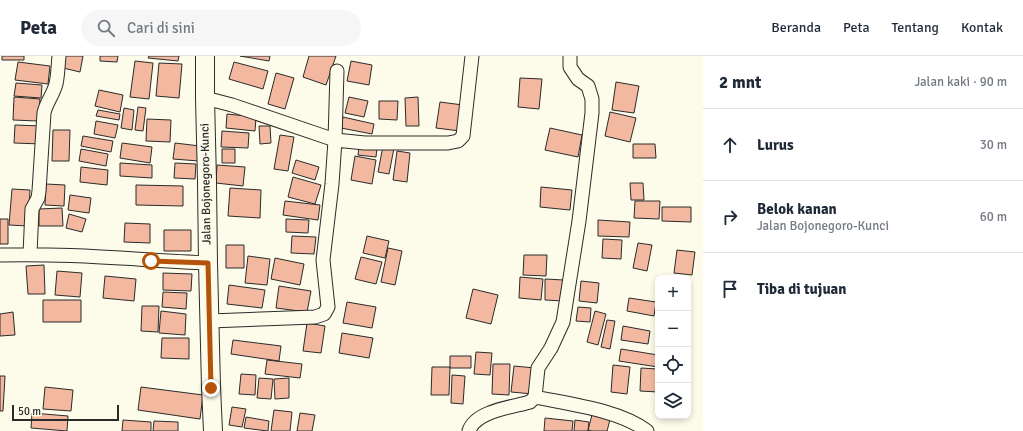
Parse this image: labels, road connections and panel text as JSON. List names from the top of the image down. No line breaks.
{"streets":{"main road":["Jalan Bojonegoro-Kunci"]},"scale_bar":"50 m","page":{"header":"Peta","search":"Cari di sini","nav":["Beranda","Peta","Tentang","Kontak"],"heading":["2 mnt","Jalan kaki · 90 m"],"list":[["Lurus","30 m"],["Belok kanan","Jalan Bojonegoro-Kunci","60 m"],"Tiba di tujuan"],"map_buttons":["+","−"],"scale":"50 m"}}
